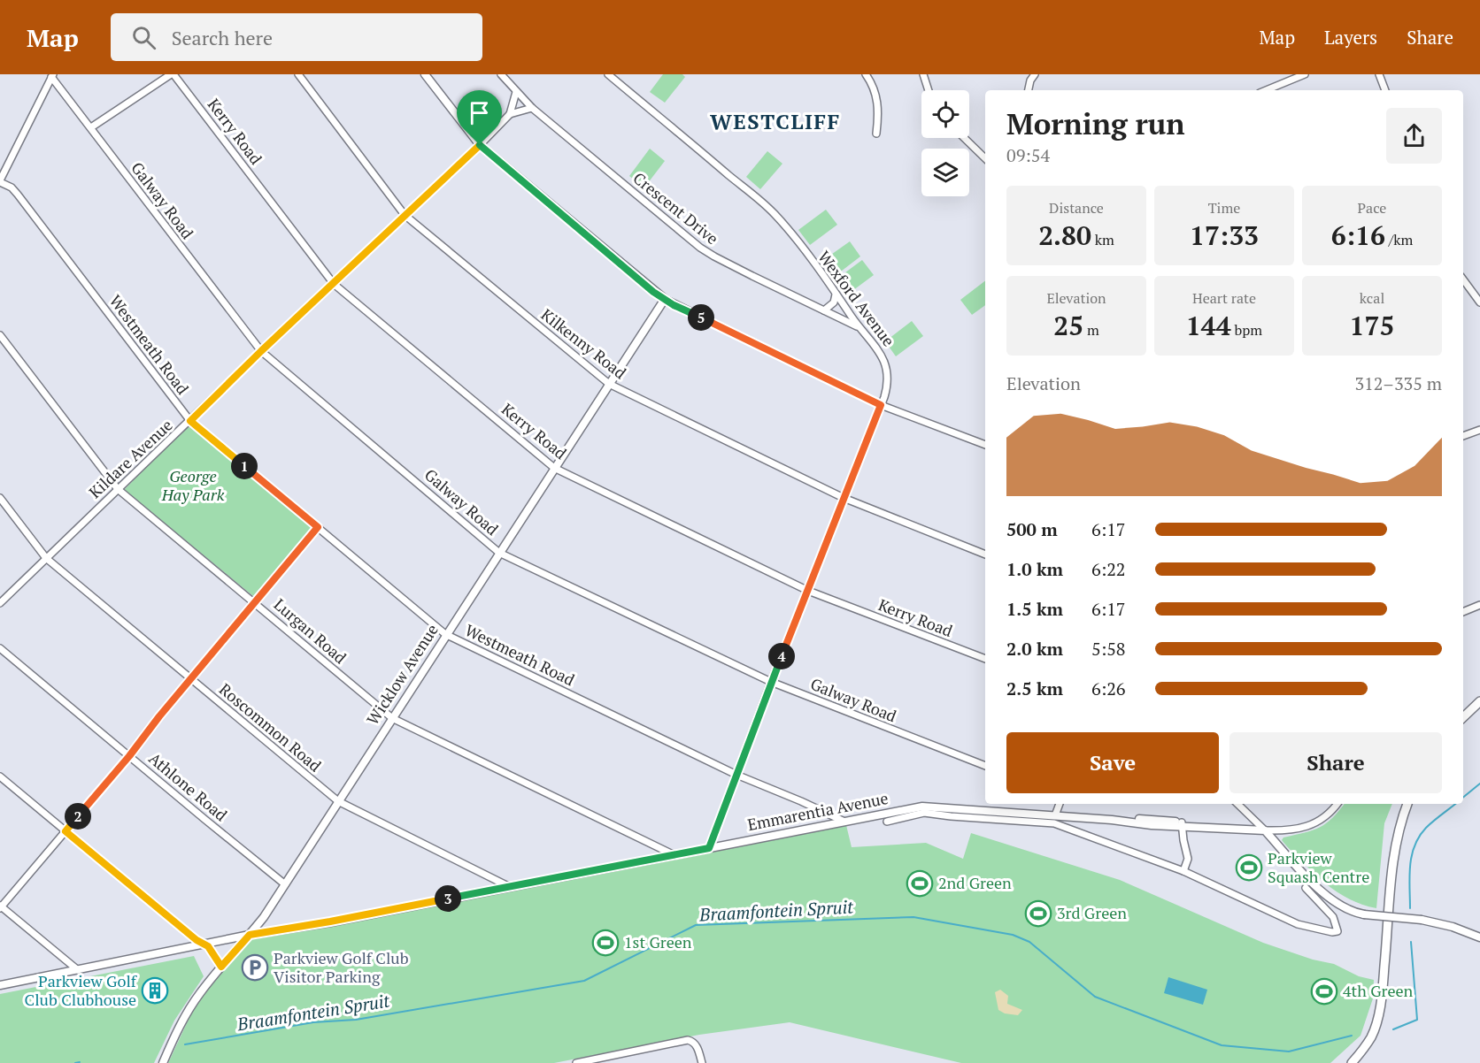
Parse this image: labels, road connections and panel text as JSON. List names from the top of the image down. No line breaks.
{"streets":{"street":["Kerry Road","Galway Road","Crescent Drive","Wexford Avenue","Kilkenny Road","Westmeath Road","Kildare Avenue","Lurgan Road","Wicklow Avenue","Roscommon Road","Athlone Road","Emmarentia Avenue"]},"crossings":[["Kerry Road","Wexford Avenue"],["Kerry Road","Kildare Avenue"],["Kerry Road","Wicklow Avenue"],["Galway Road","Wexford Avenue"],["Galway Road","Kildare Avenue"],["Galway Road","Wicklow Avenue"],["Crescent Drive","Wexford Avenue"],["Crescent Drive","Kildare Avenue"],["Wexford Avenue","Kilkenny Road"],["Wexford Avenue","Westmeath Road"],["Wexford Avenue","Emmarentia Avenue"],["Kilkenny Road","Kildare Avenue"],["Kilkenny Road","Wicklow Avenue"],["Westmeath Road","Kildare Avenue"],["Westmeath Road","Wicklow Avenue"],["Westmeath Road","Emmarentia Avenue"],["Kildare Avenue","Lurgan Road"],["Kildare Avenue","Roscommon Road"],["Lurgan Road","Wicklow Avenue"],["Lurgan Road","Emmarentia Avenue"],["Wicklow Avenue","Roscommon Road"],["Wicklow Avenue","Athlone Road"],["Wicklow Avenue","Emmarentia Avenue"],["Roscommon Road","Emmarentia Avenue"]],"districts":["WESTCLIFF"],"water":["Braamfontein Spruit"],"parks":["George Hay Park"],"places":{"sports":["Parkview Squash Centre","2nd Green","3rd Green","1st Green","4th Green"],"parking":["Parkview Golf Club Visitor Parking"],"building":["Parkview Golf Club Clubhouse"]},"page":{"header":"Map","search":"Search here","nav":["Map","Layers","Share"],"heading":["Morning run","09:54"],"stats":[["Distance","2.80 km"],["Time","17:33"],["Pace","6:16 /km"],["Elevation","25 m"],["Heart rate","144 bpm"],["kcal","175"]],"pins":["5","1","4","2","3"],"chart":["Elevation","312–335 m"],"list":[{"name":"500 m","note":"6:17"},{"name":"1.0 km","note":"6:22"},{"name":"1.5 km","note":"6:17"},{"name":"2.0 km","note":"5:58"},{"name":"2.5 km","note":"6:26"}],"buttons":["Save","Share"]}}
